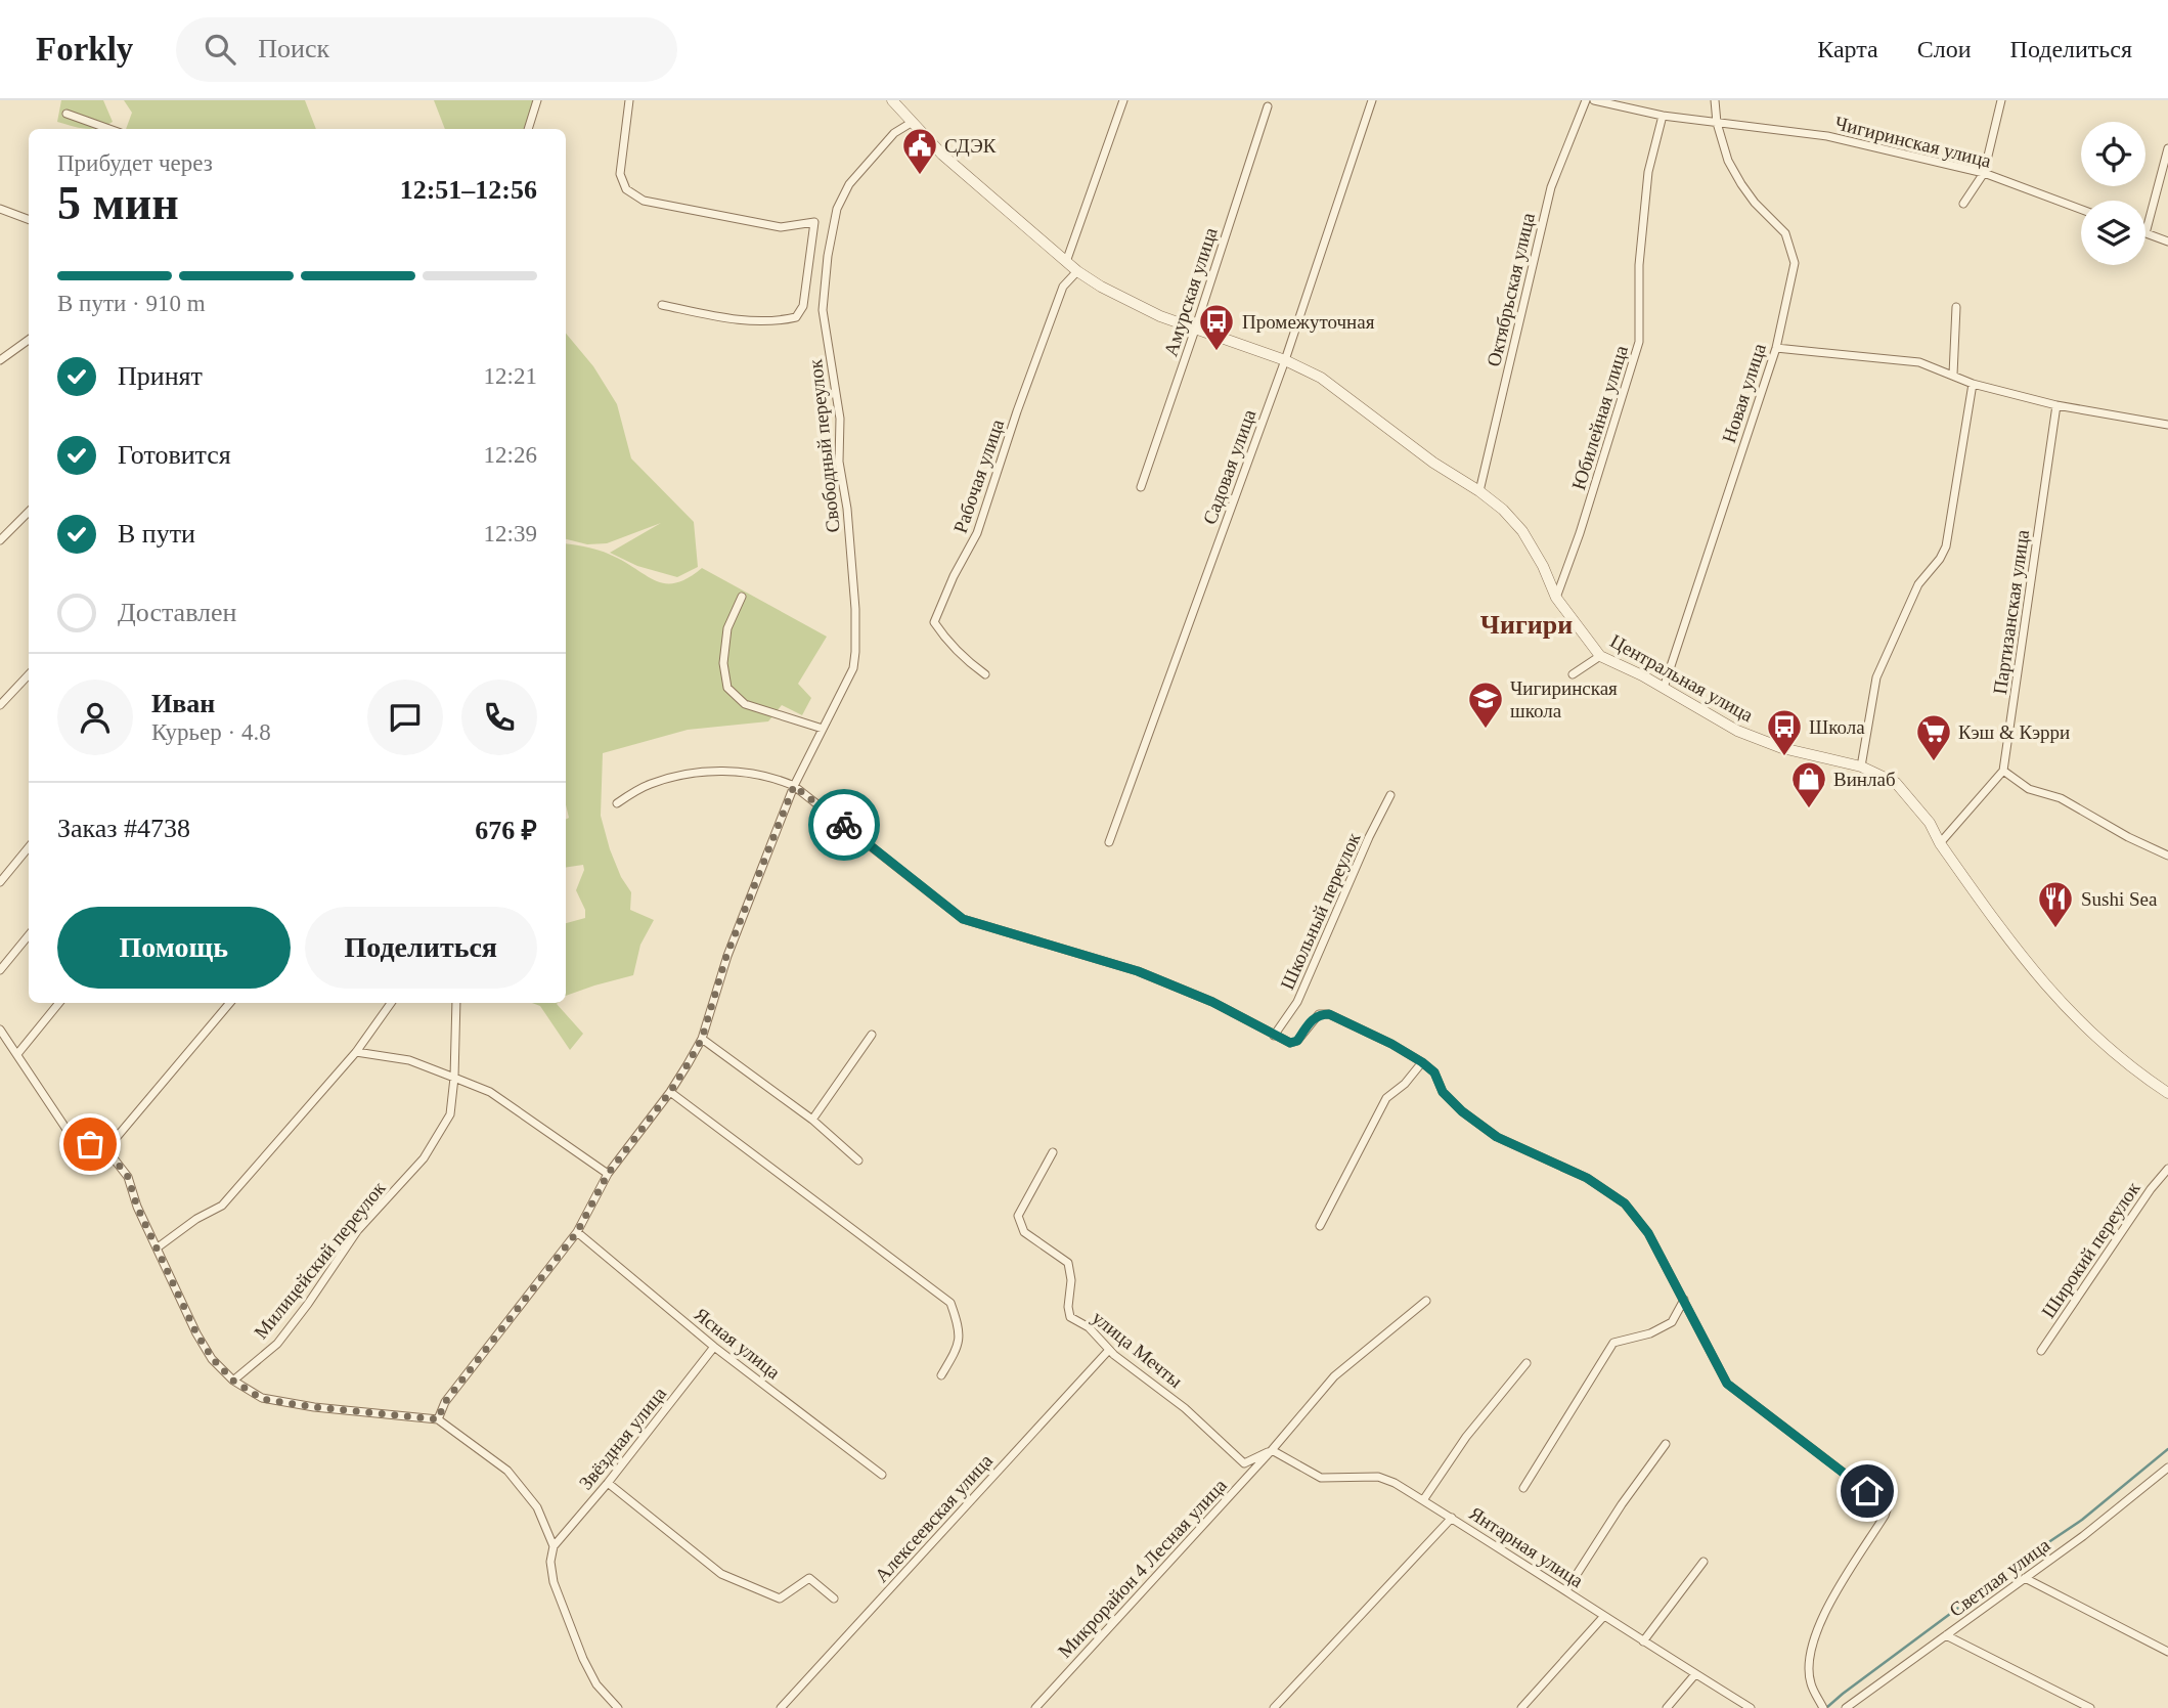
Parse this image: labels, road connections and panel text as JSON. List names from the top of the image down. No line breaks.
{"streets":{"street":["Чигиринская улица","Октябрьская улица","Амурская улица","Новая улица","Юбилейная улица","Свободный переулок","Садовая улица","Рабочая улица","Партизанская улица","Центральная улица","Школьный переулок","Широкий переулок","Милицейский переулок","Ясная улица","улица Мечты","Звёздная улица","Алексеевская улица","Янтарная улица","Микрорайон 4 Лесная улица","Светлая улица"]},"crossings":[["Чигиринская улица","Новая улица"],["Чигиринская улица","Юбилейная улица"],["Октябрьская улица","Центральная улица"],["Амурская улица","Центральная улица"],["Новая улица","Центральная улица"],["Юбилейная улица","Центральная улица"],["Свободный переулок","Центральная улица"],["Свободный переулок","Ясная улица"],["Садовая улица","Центральная улица"],["Рабочая улица","Центральная улица"],["Ясная улица","Звёздная улица"],["улица Мечты","Алексеевская улица"],["улица Мечты","Янтарная улица"],["улица Мечты","Микрорайон 4 Лесная улица"],["Янтарная улица","Микрорайон 4 Лесная улица"]],"districts":["Чигири"],"places":{"public building":["СДЭК"],"bus stop":["Промежуточная","Школа"],"school or university":["Чигиринская школа"],"supermarket":["Кэш & Кэрри"],"shop":["Винлаб"],"restaurant":["Sushi Sea"]},"page":{"header":"Forkly","search":"Поиск","nav":["Карта","Слои","Поделиться"],"heading":["5 мин","Прибудет через","12:51–12:56"],"panel":["Иван","Курьер · 4.8","Заказ #4738","676 ₽"],"bar":"В пути · 910 m","list":[["Принят","12:21"],["Готовится","12:26"],["В пути","12:39"],"Доставлен"],"buttons":["Помощь","Поделиться"]}}
